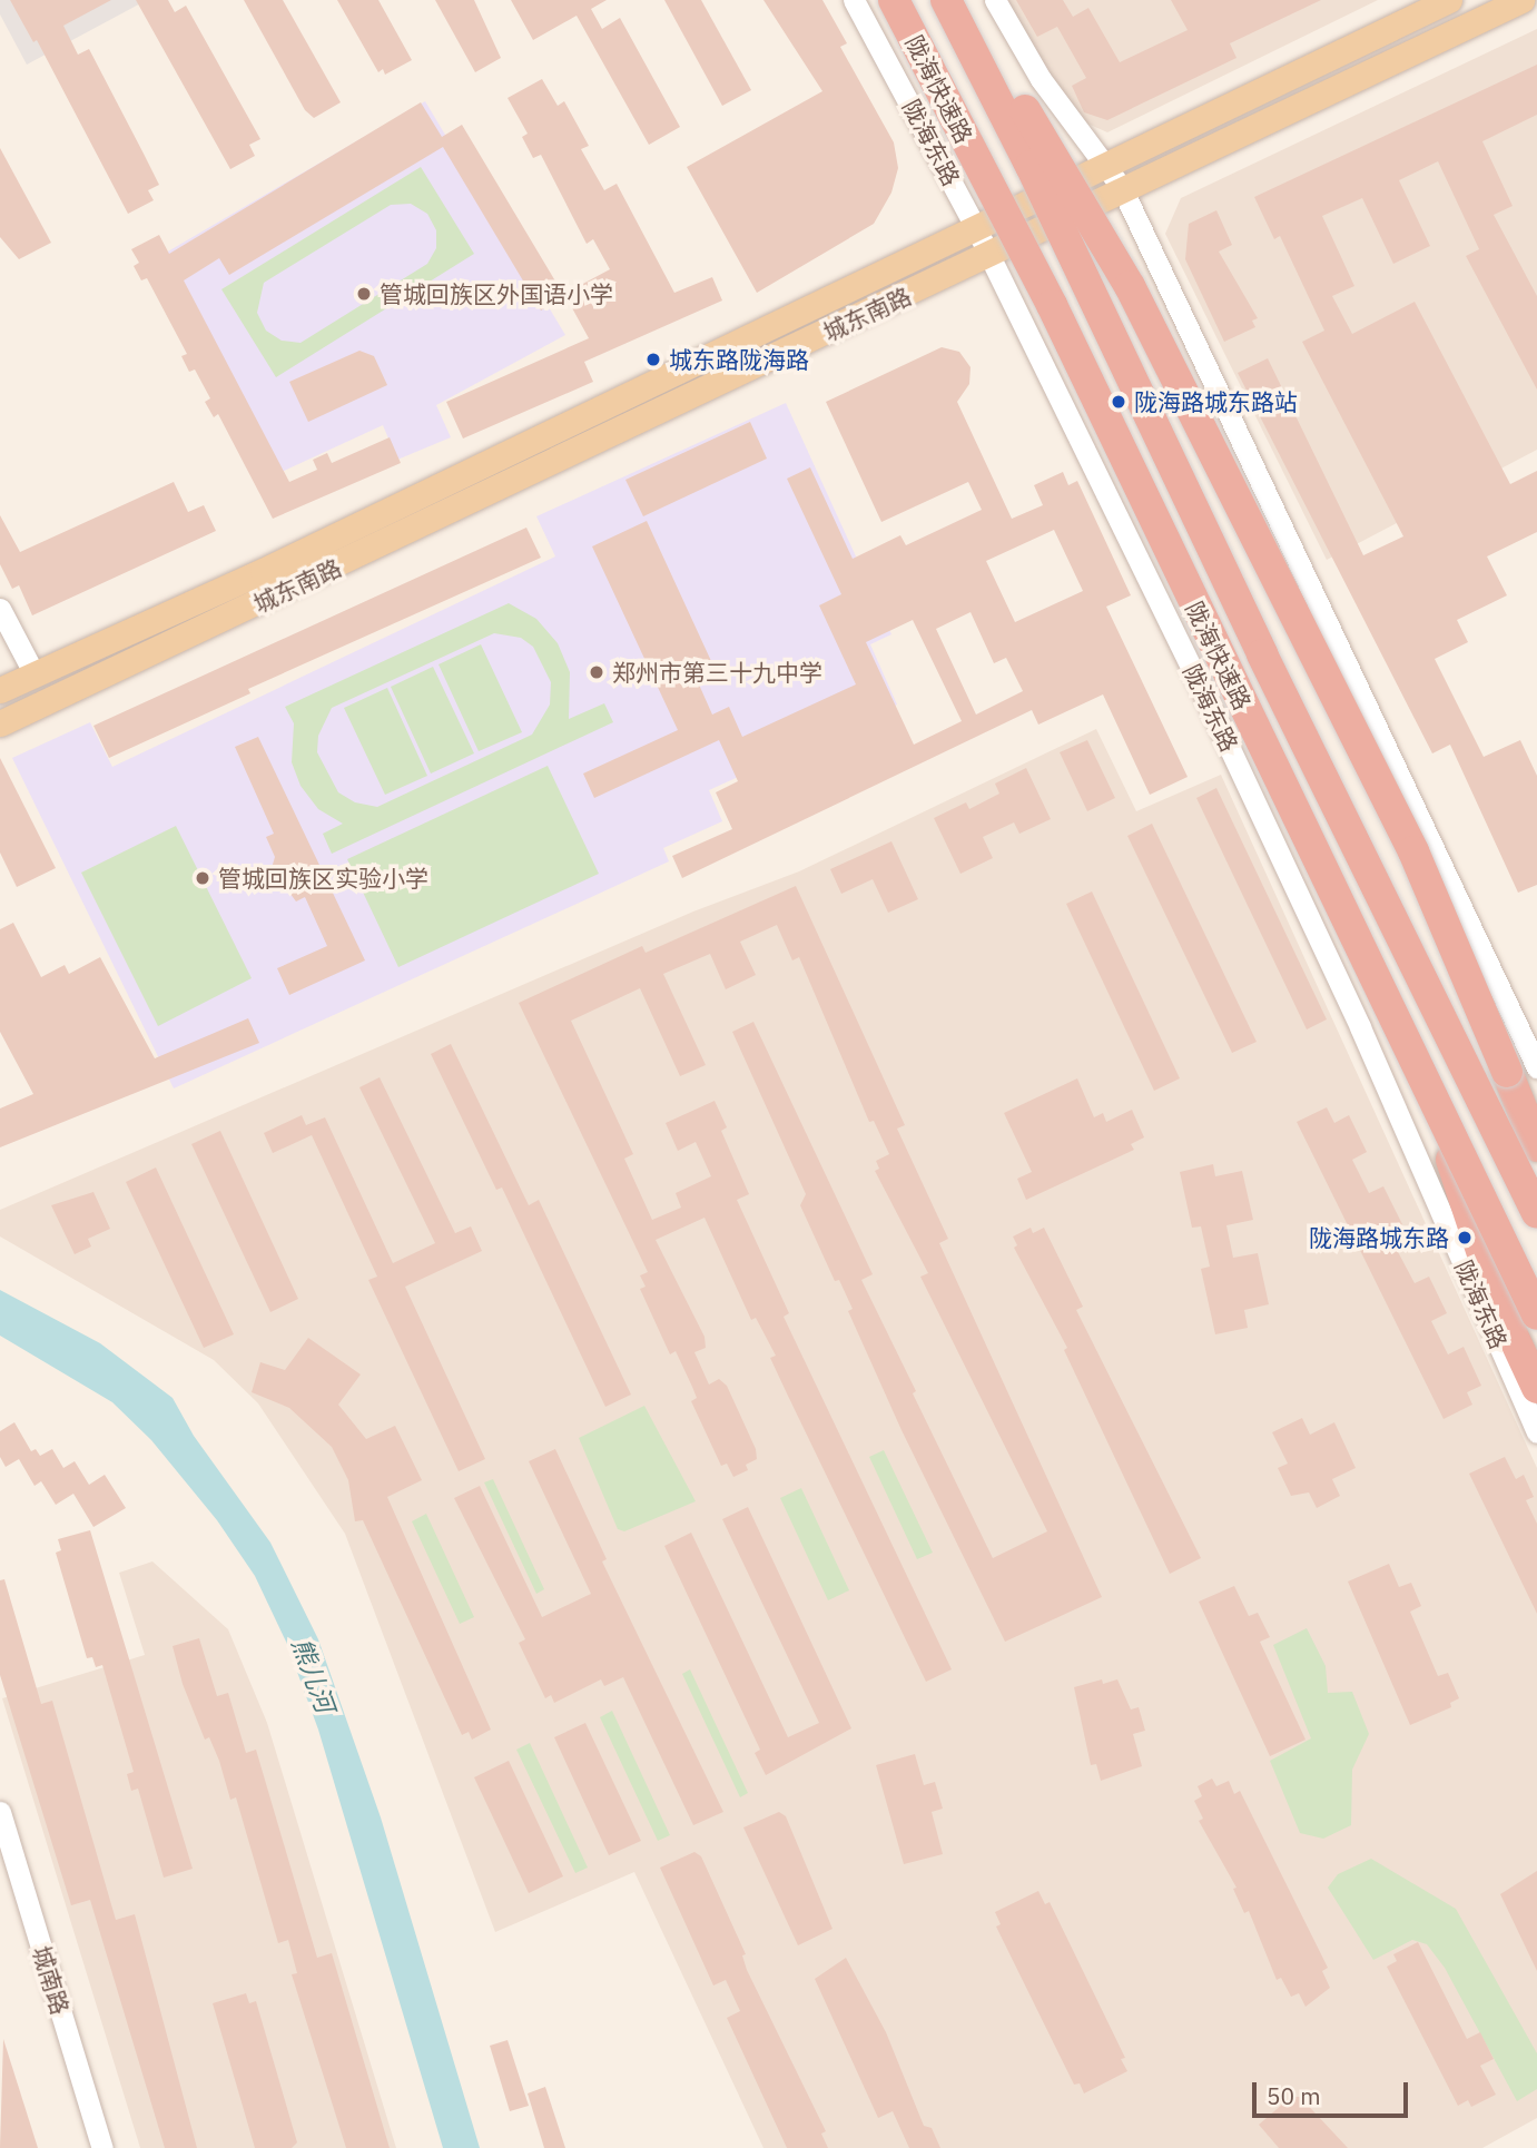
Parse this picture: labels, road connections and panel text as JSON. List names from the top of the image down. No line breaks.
{"streets":{"highway":["陇海快速路"],"main road":["城东南路"],"street":["陇海东路","城南路"]},"crossings":[["陇海东路","城东南路"]],"water":["熊儿河"],"places":["管城回族区外国语小学","城东路陇海路","陇海路城东路站","郑州市第三十九中学","管城回族区实验小学","陇海路城东路"],"scale_bar":"50 m"}
